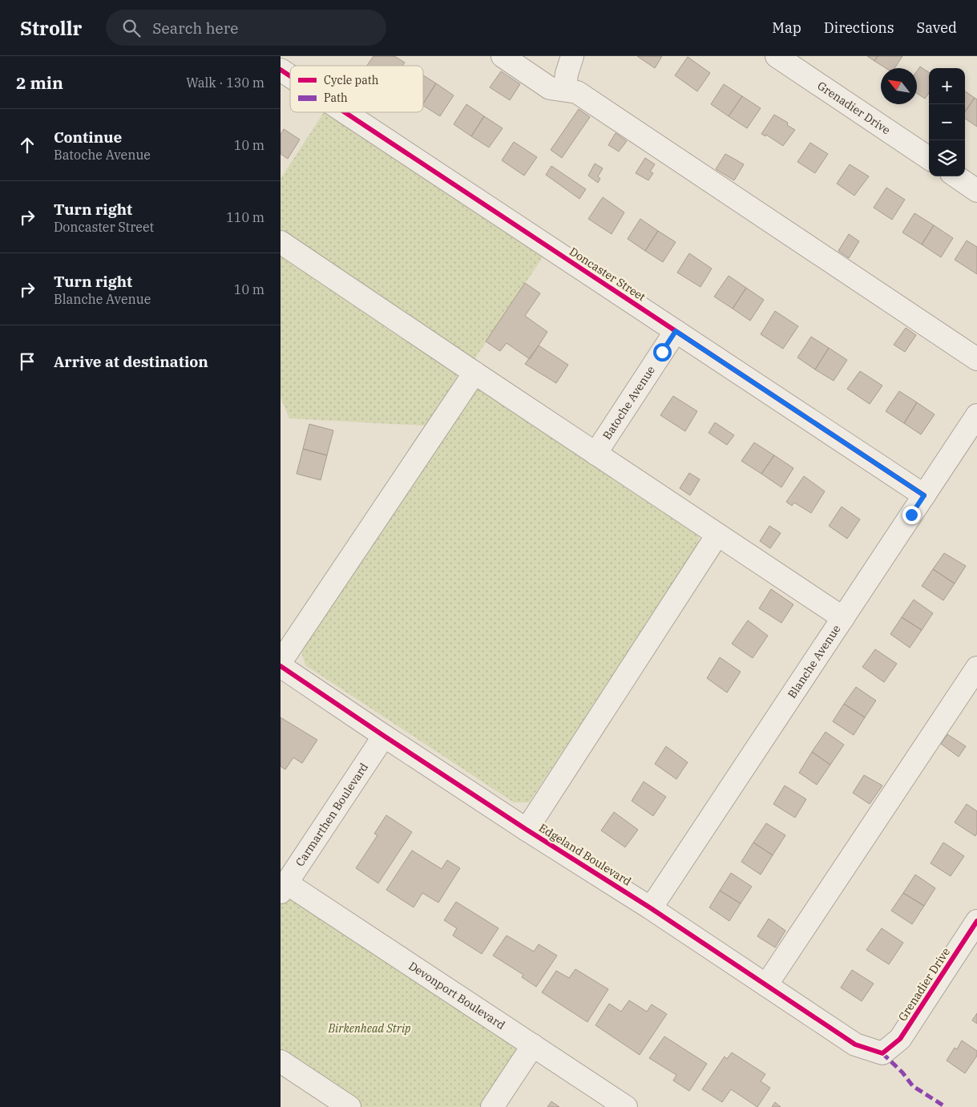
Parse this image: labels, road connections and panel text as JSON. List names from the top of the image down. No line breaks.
{"streets":{"street":["Grenadier Drive","Doncaster Street","Batoche Avenue","Blanche Avenue","Carmarthen Boulevard","Edgeland Boulevard","Devonport Boulevard"]},"crossings":[["Grenadier Drive","Edgeland Boulevard"],["Doncaster Street","Batoche Avenue"],["Doncaster Street","Blanche Avenue"],["Blanche Avenue","Edgeland Boulevard"],["Carmarthen Boulevard","Edgeland Boulevard"],["Carmarthen Boulevard","Devonport Boulevard"]],"parks":["Birkenhead Strip"],"legend":["Cycle path","Path"],"north":"top left","page":{"header":"Strollr","search":"Search here","nav":["Map","Directions","Saved"],"heading":["2 min","Walk · 130 m"],"map_buttons":["+","−"],"list":[["Continue","Batoche Avenue","10 m"],["Turn right","Doncaster Street","110 m"],["Turn right","Blanche Avenue","10 m"],"Arrive at destination"]}}
